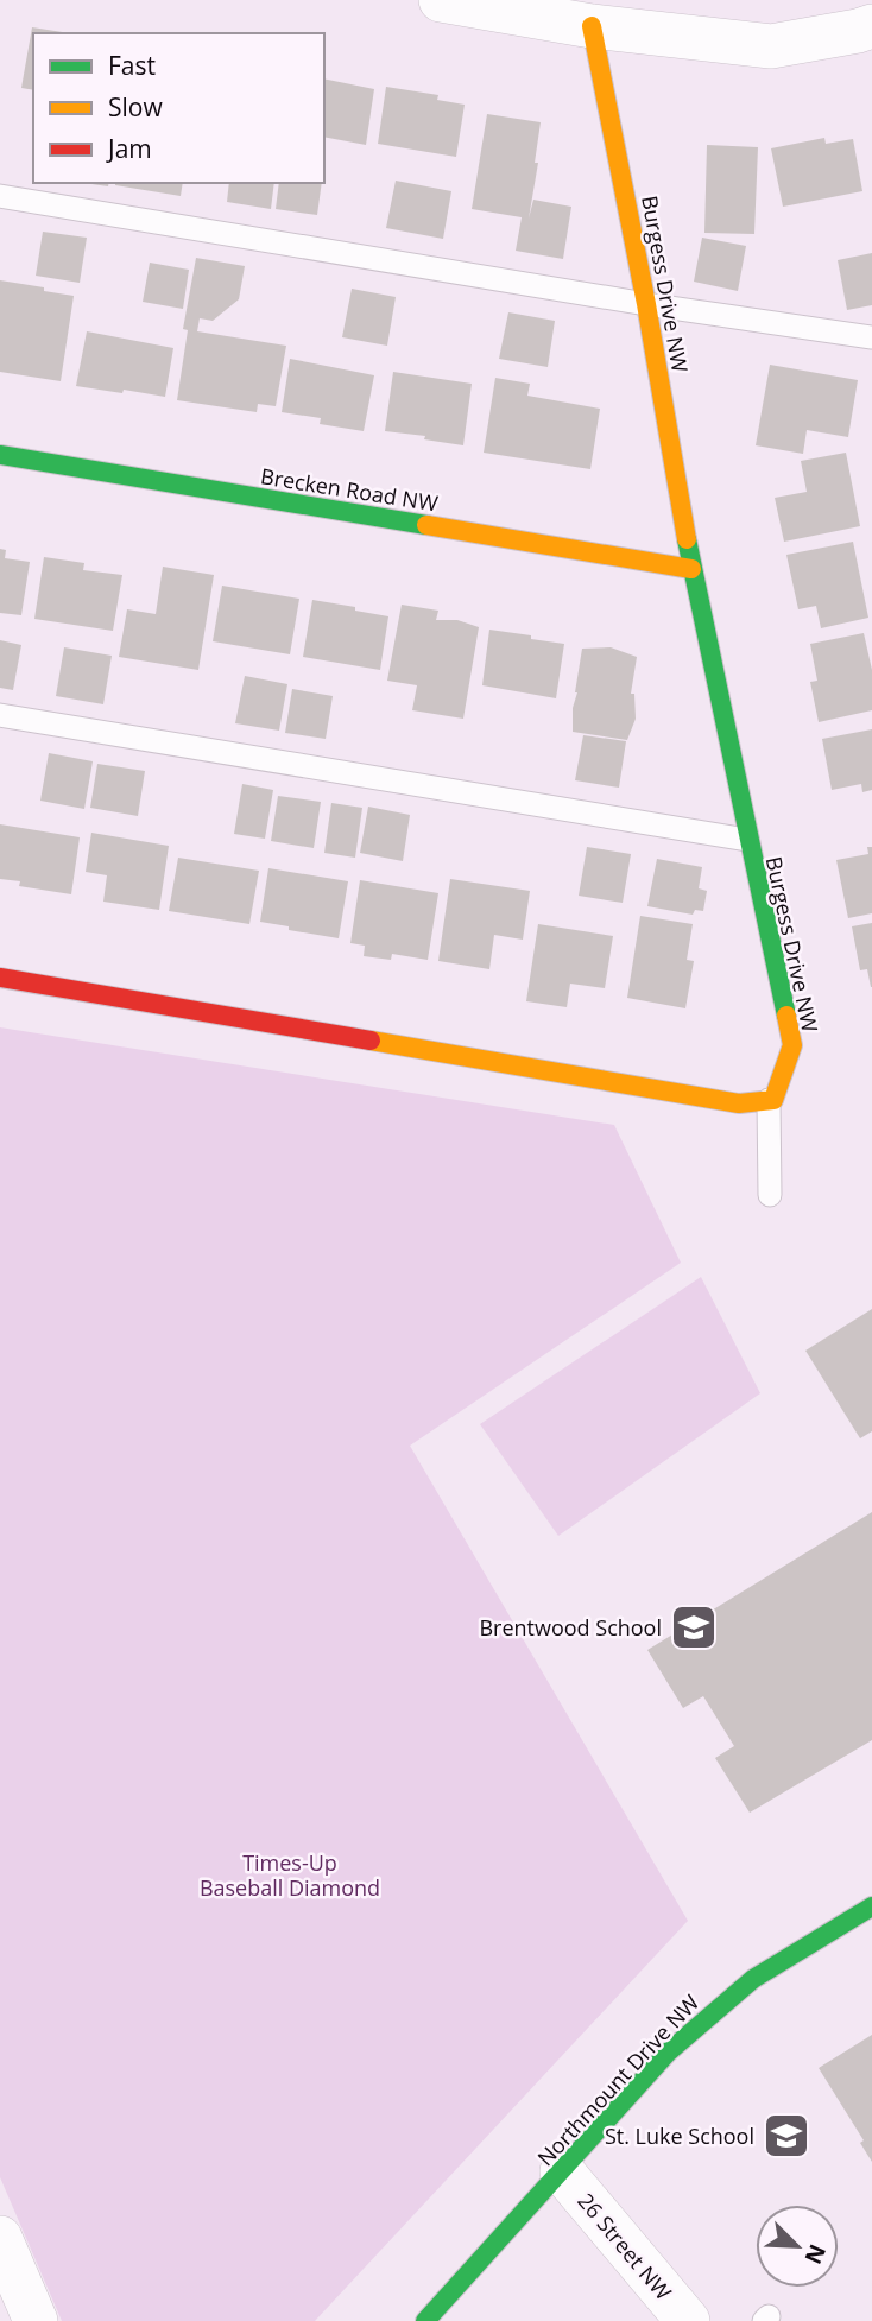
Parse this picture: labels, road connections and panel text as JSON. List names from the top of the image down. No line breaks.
{"streets":{"street":["Burgess Drive NW","Brecken Road NW","Northmount Drive NW","26 Street NW"]},"crossings":[["Burgess Drive NW","Brecken Road NW"],["Northmount Drive NW","26 Street NW"]],"parks":["Times-Up Baseball Diamond"],"places":{"school or university":["Brentwood School","St. Luke School"]},"legend":["Fast","Slow","Jam"],"north":"bottom right"}
